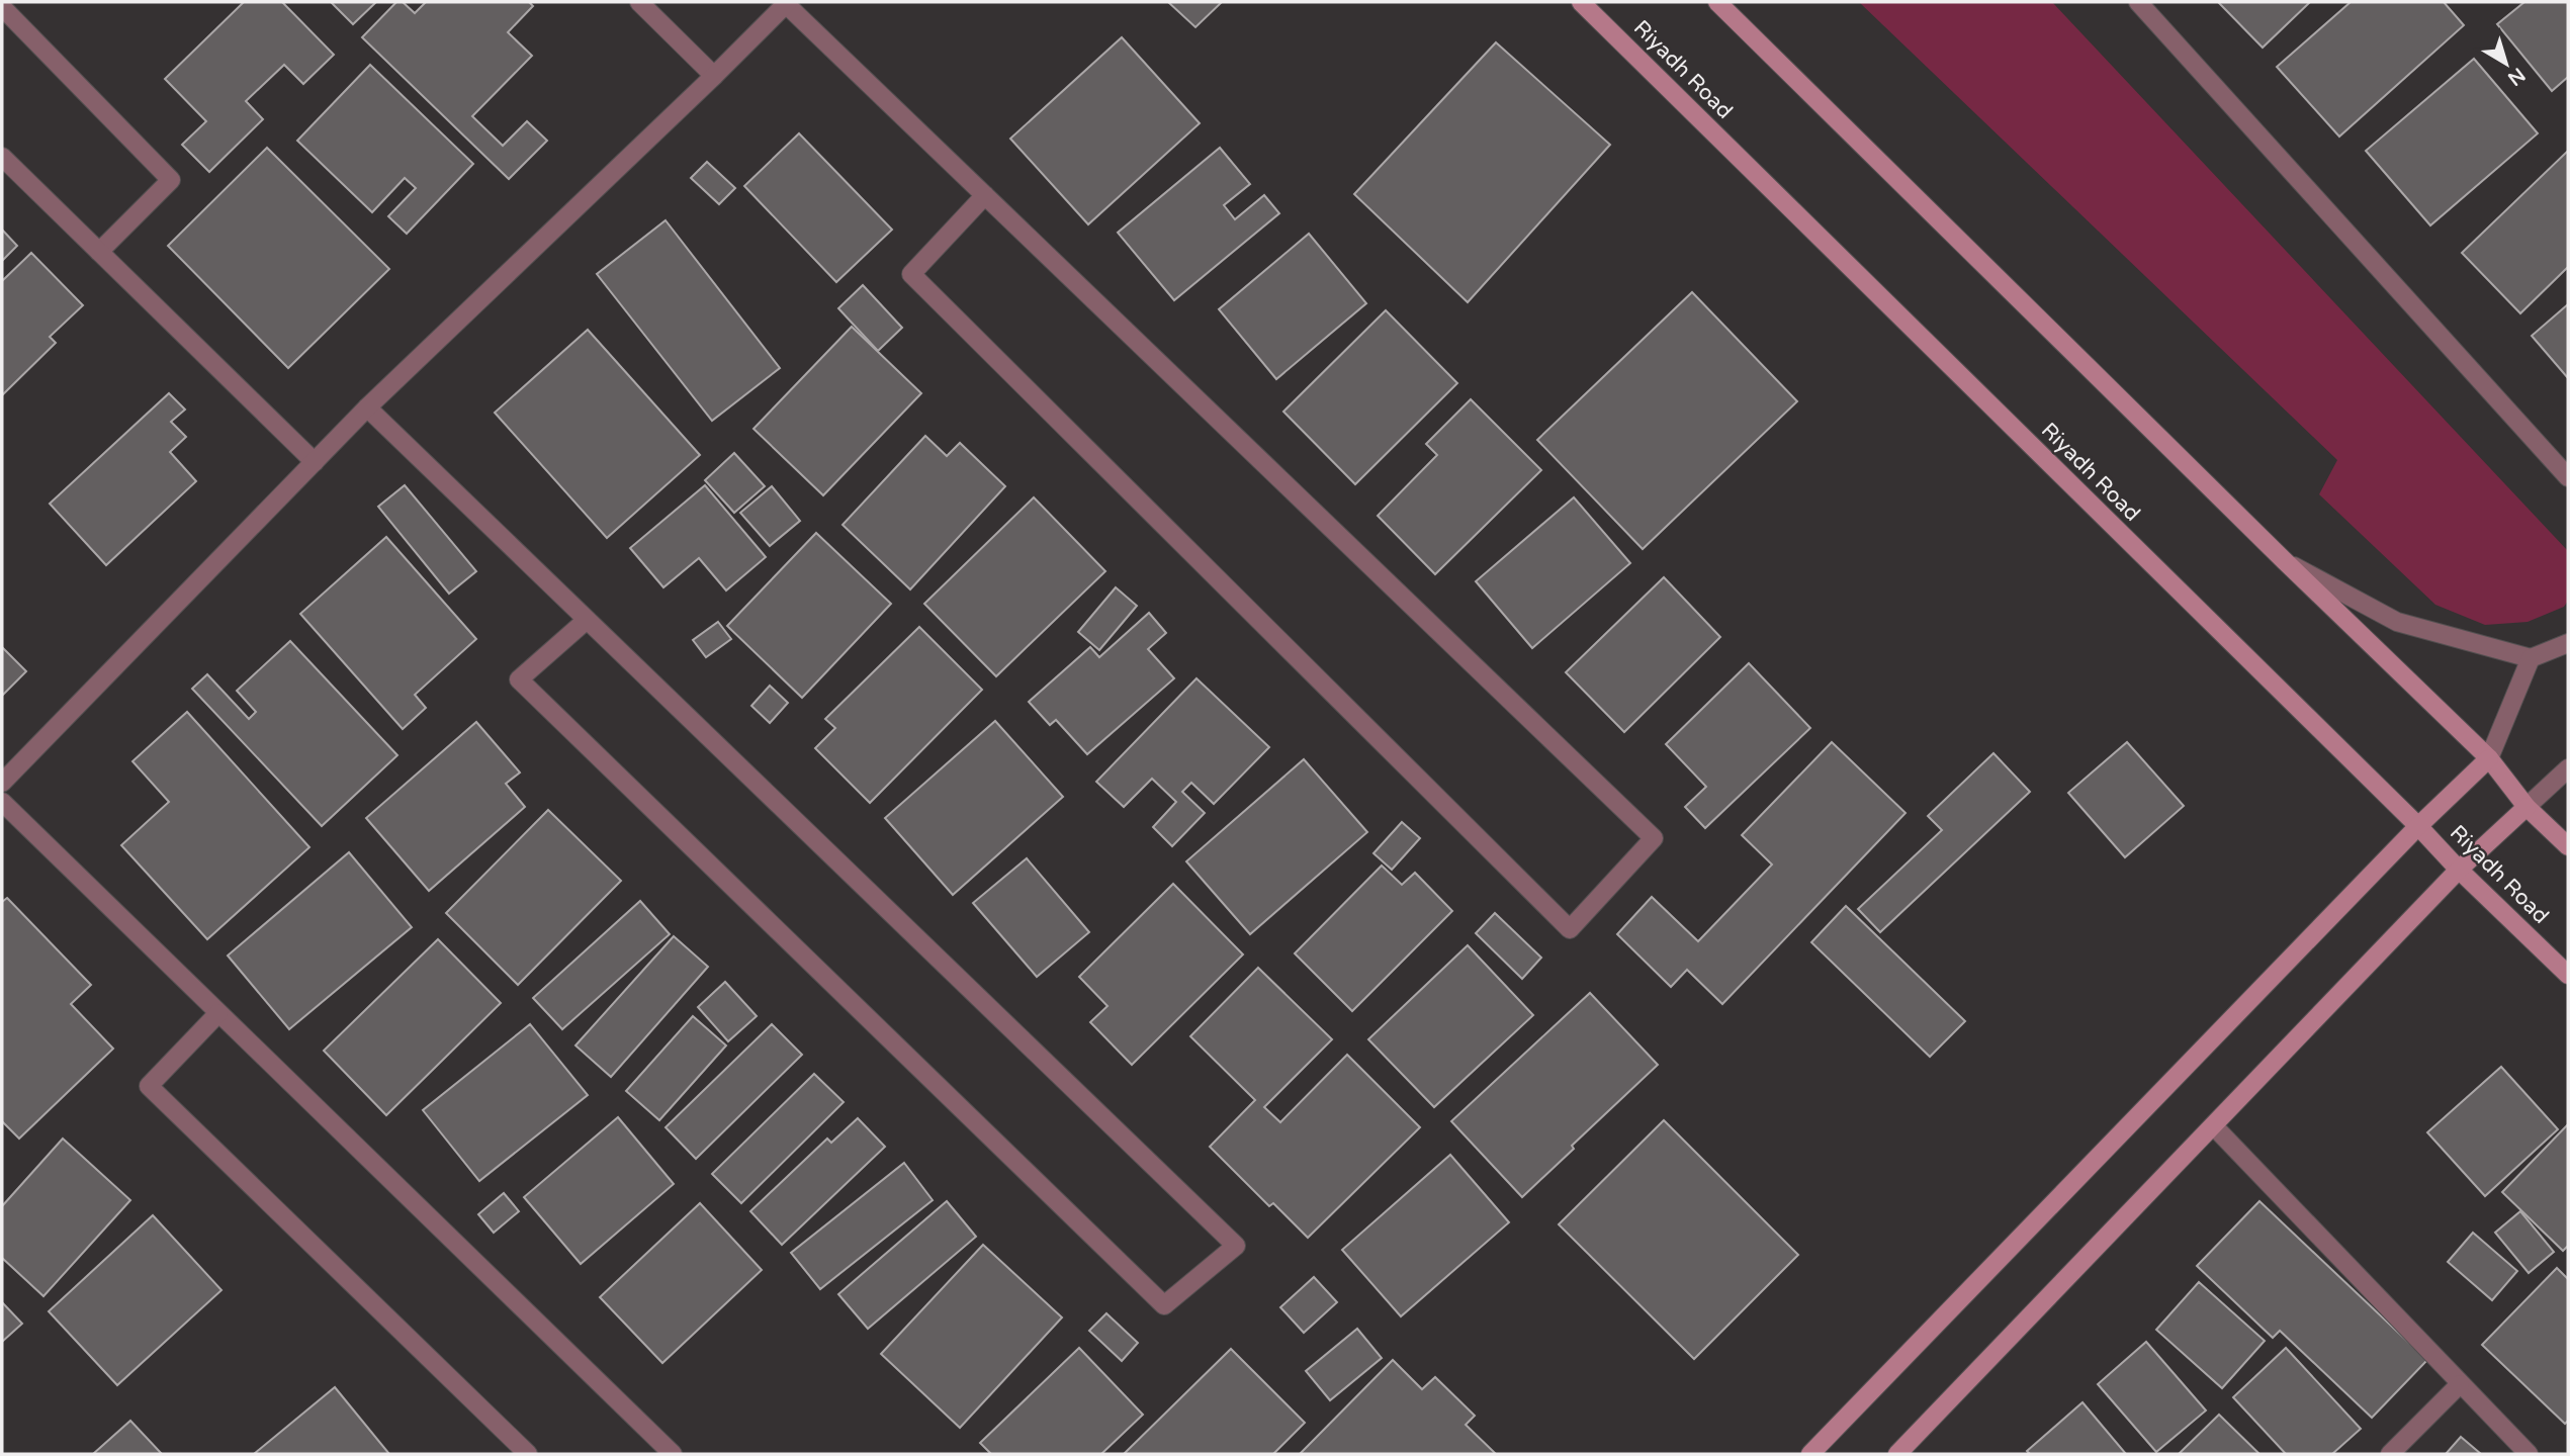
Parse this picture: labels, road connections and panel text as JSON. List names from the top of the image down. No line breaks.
{"streets":{"street":["Riyadh Road"]},"north":"bottom right"}
